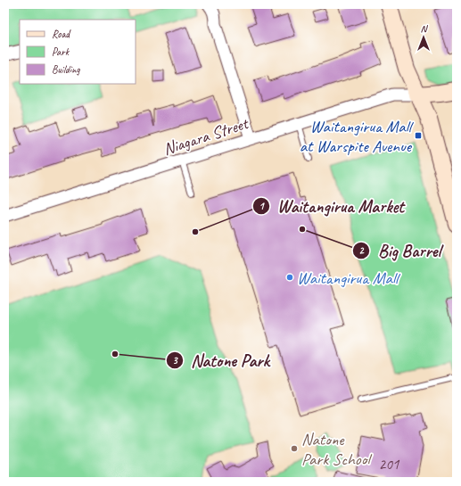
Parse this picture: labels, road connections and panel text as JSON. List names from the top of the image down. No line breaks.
{"streets":{"street":["Niagara Street"]},"places":{"transit":["Waitangirua Mall at Warspite Avenue"],"other":["Big Barrel","Waitangirua Market","Waitangirua Mall","Natone Park","Natone Park School"]},"house_numbers":["201"],"legend":["Road","Park","Building"],"north":"top"}
